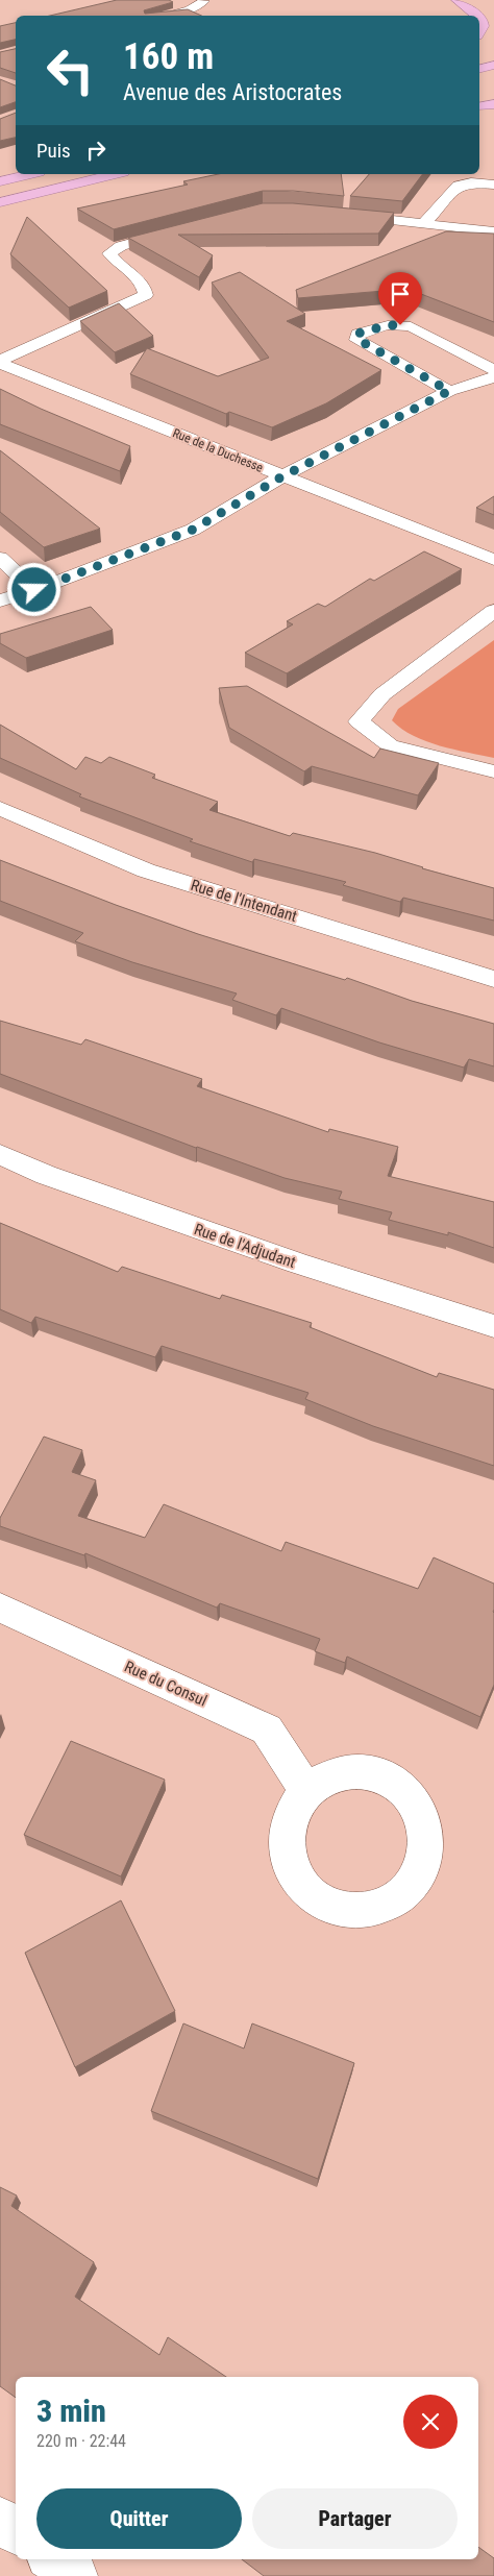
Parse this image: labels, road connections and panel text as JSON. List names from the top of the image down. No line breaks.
{"streets":{"street":["Rue de la Duchesse","Rue de l'Intendant","Rue de l'Adjudant","Rue du Consul"]},"page":{"turn":["160 m","Avenue des Aristocrates"],"then":"Puis","heading":["3 min","220 m · 22:44"],"buttons":["Quitter","Partager"]}}
